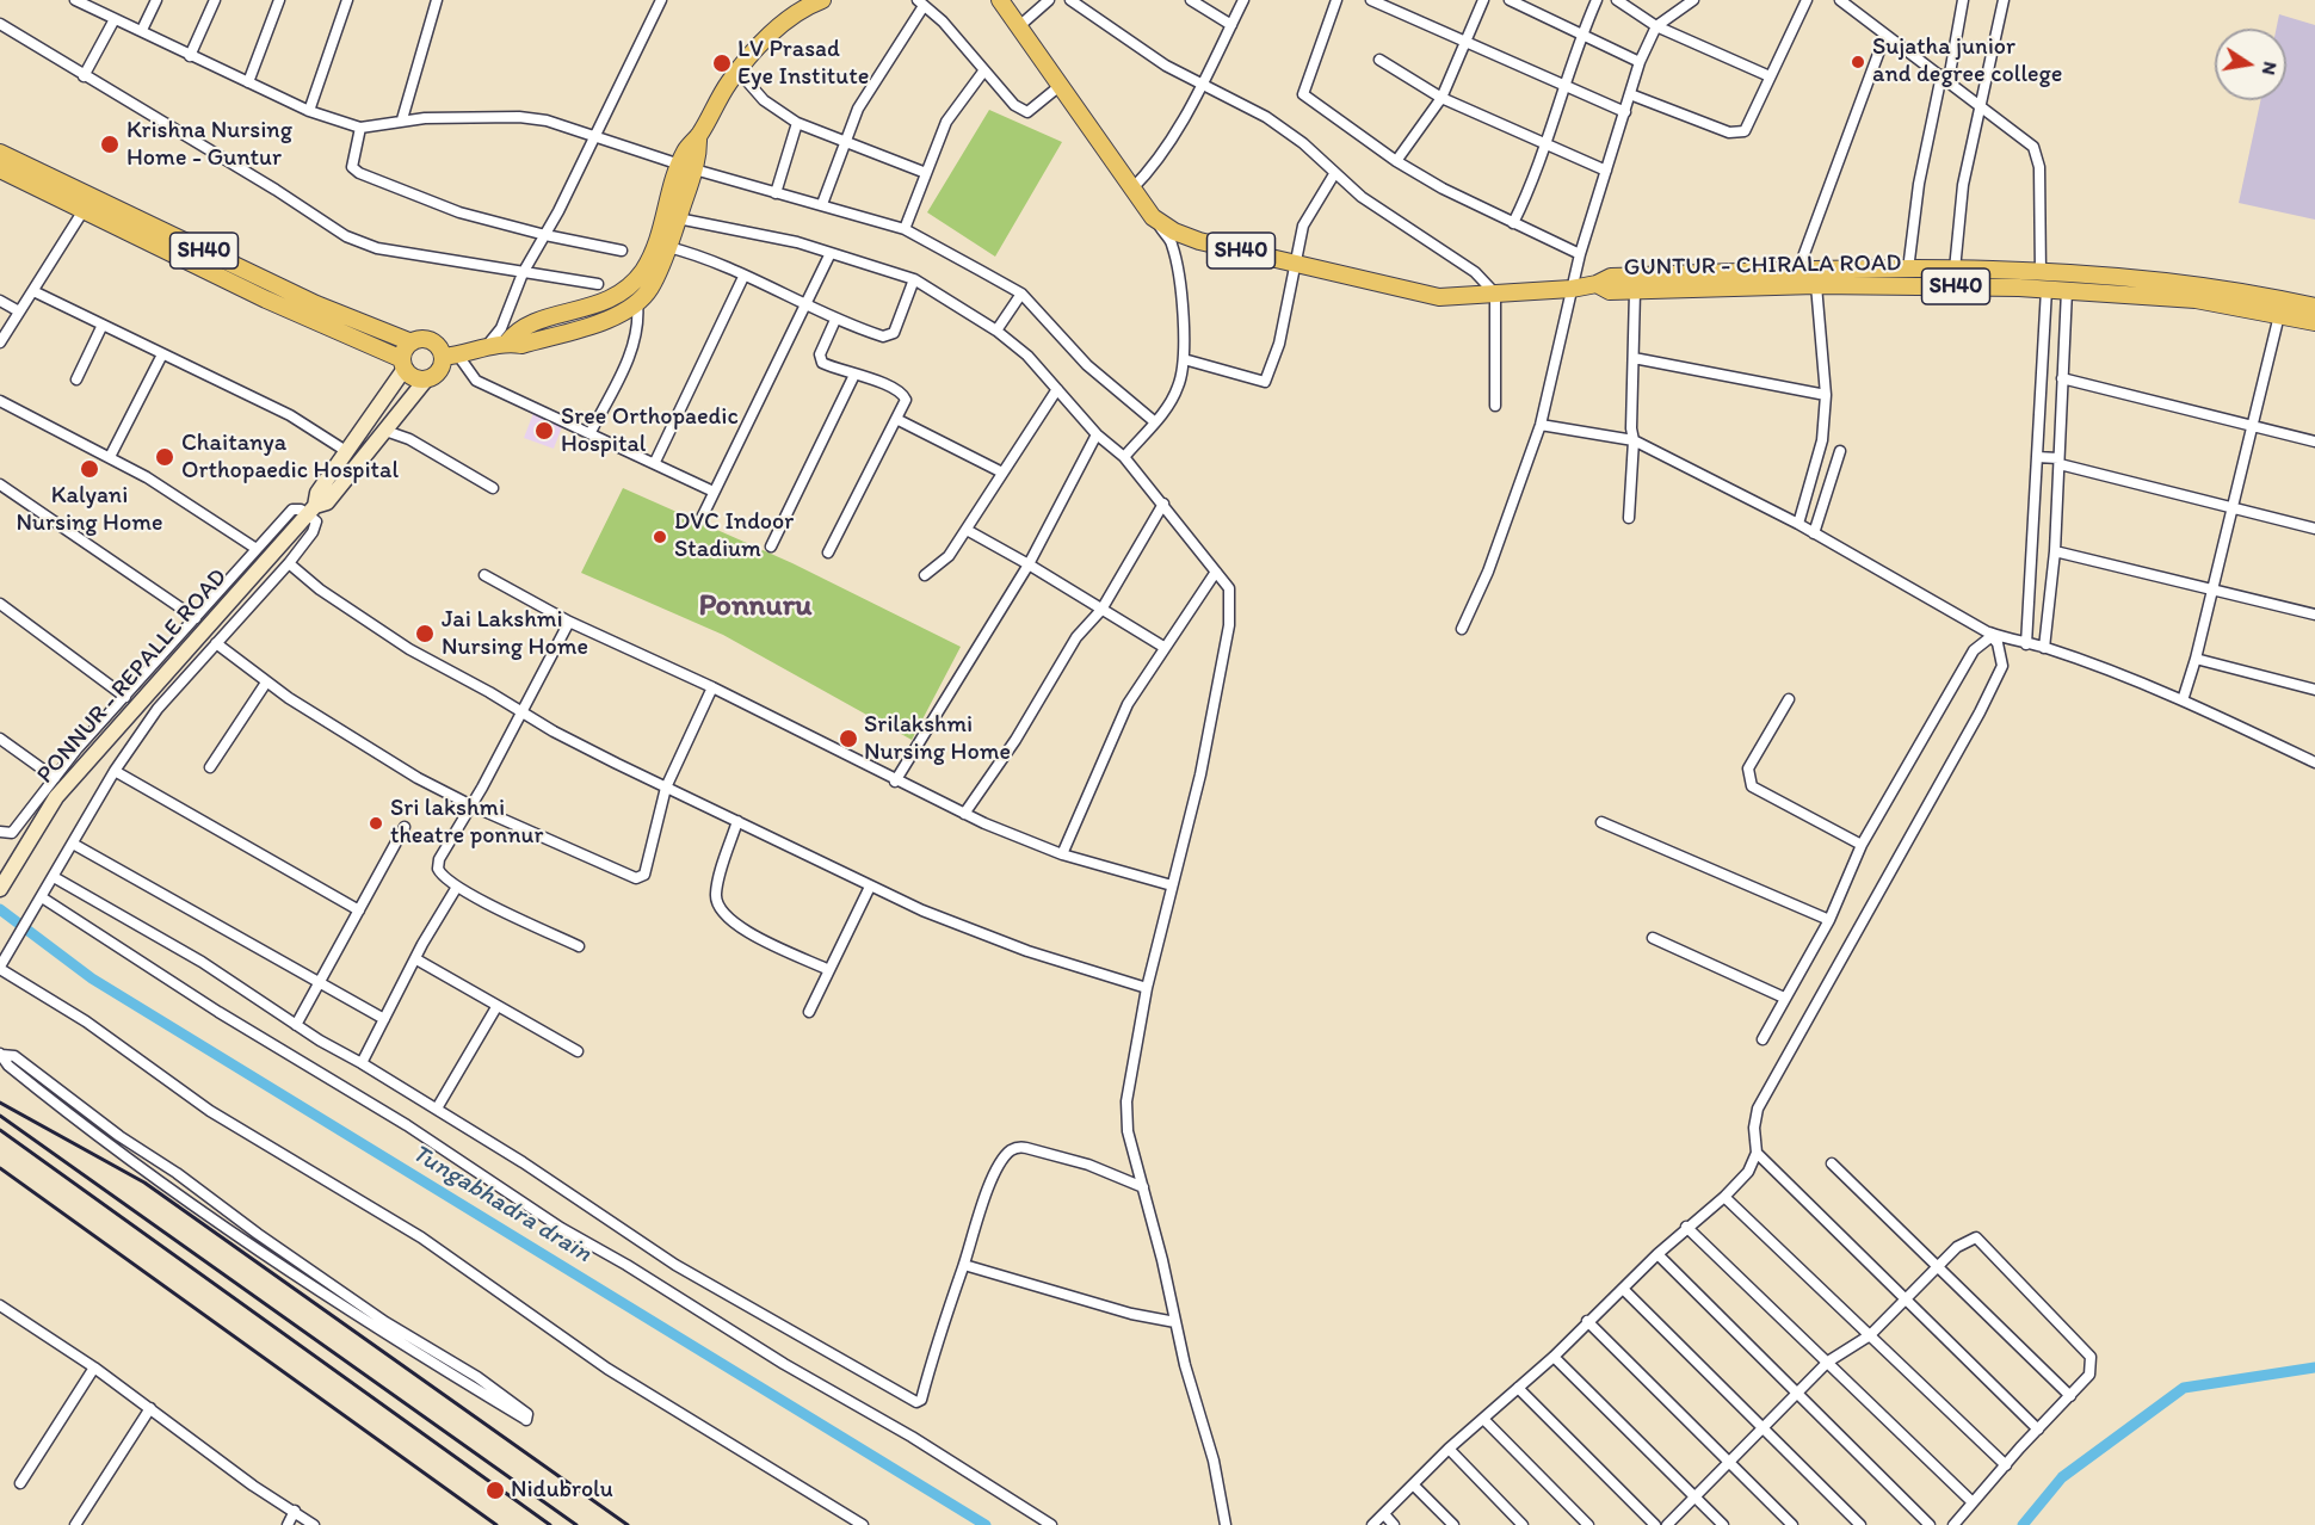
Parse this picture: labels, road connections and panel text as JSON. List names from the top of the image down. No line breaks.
{"streets":{"main road":["SH40","GUNTUR - CHIRALA ROAD","PONNUR - REPALLE ROAD"]},"crossings":[["SH40","PONNUR - REPALLE ROAD"]],"districts":["Ponnuru"],"water":["Tungabhadra drain"],"places":["Sujatha junior and degree college","LV Prasad Eye Institute","Krishna Nursing Home - Guntur","Sree Orthopaedic Hospital","Chaitanya Orthopaedic Hospital","Kalyani Nursing Home","DVC Indoor Stadium","Jai Lakshmi Nursing Home","Srilakshmi Nursing Home","Sri lakshmi theatre ponnur","Nidubrolu"],"north":"right"}
